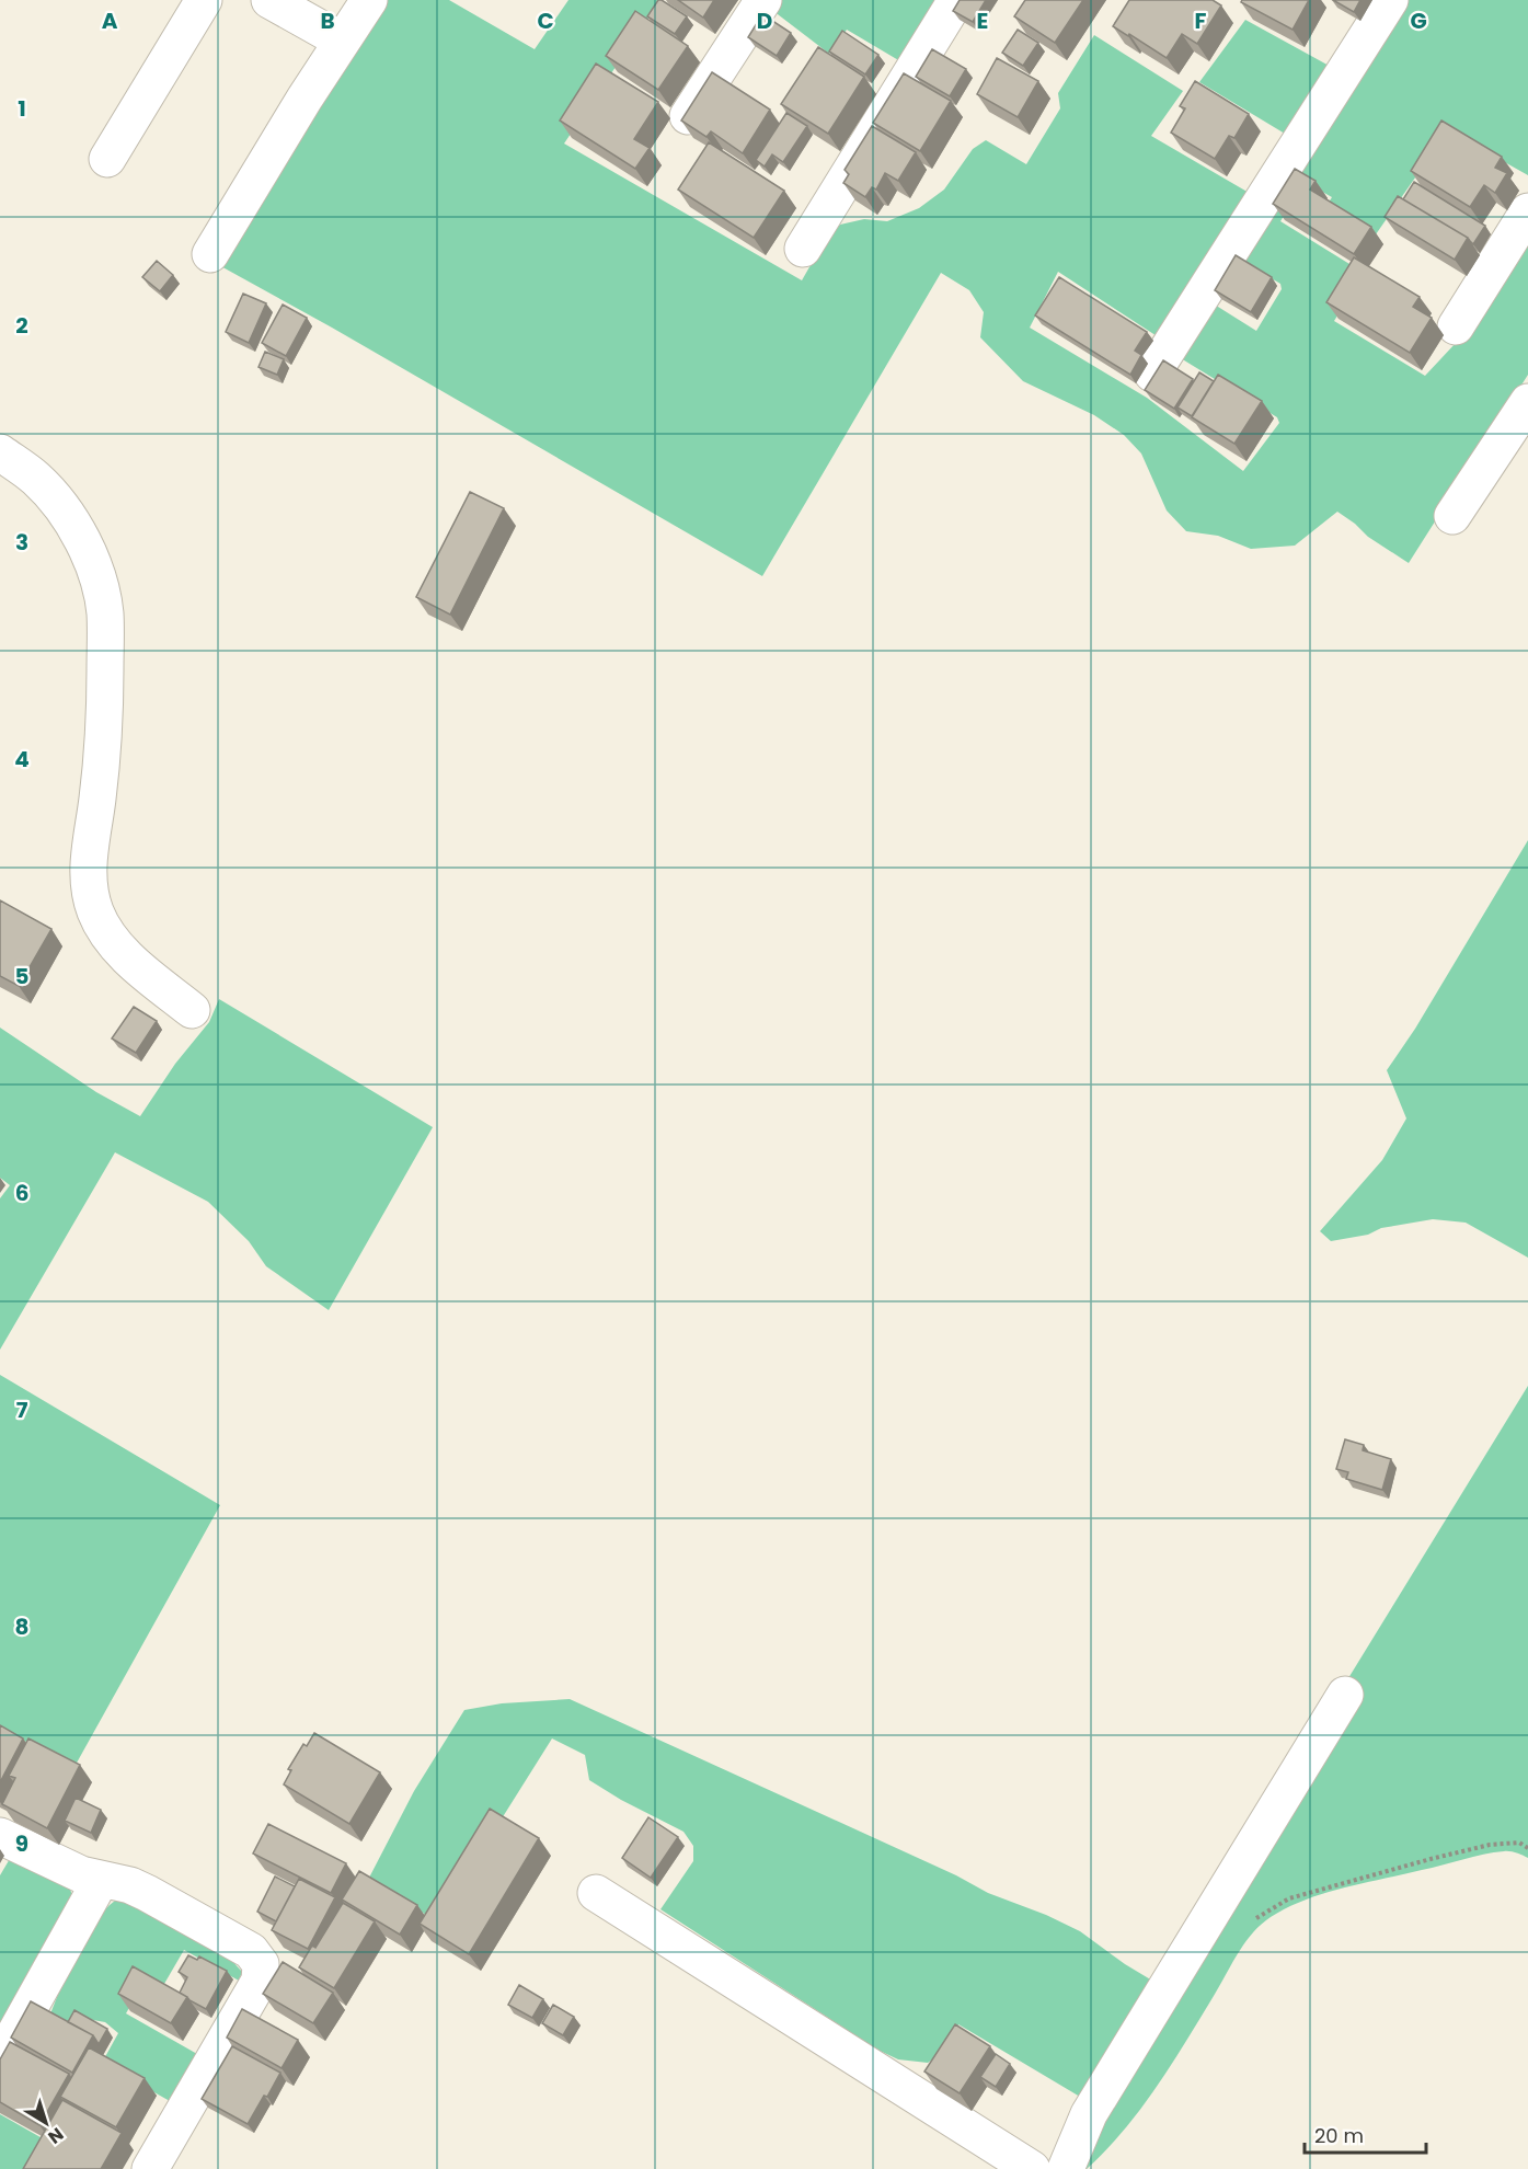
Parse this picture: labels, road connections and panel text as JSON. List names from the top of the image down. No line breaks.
{"scale_bar":"20 m","north":"bottom right","grid":{"columns":["A","B","C","D","E","F","G"],"rows":["1","2","3","4","5","6","7","8","9"]}}
